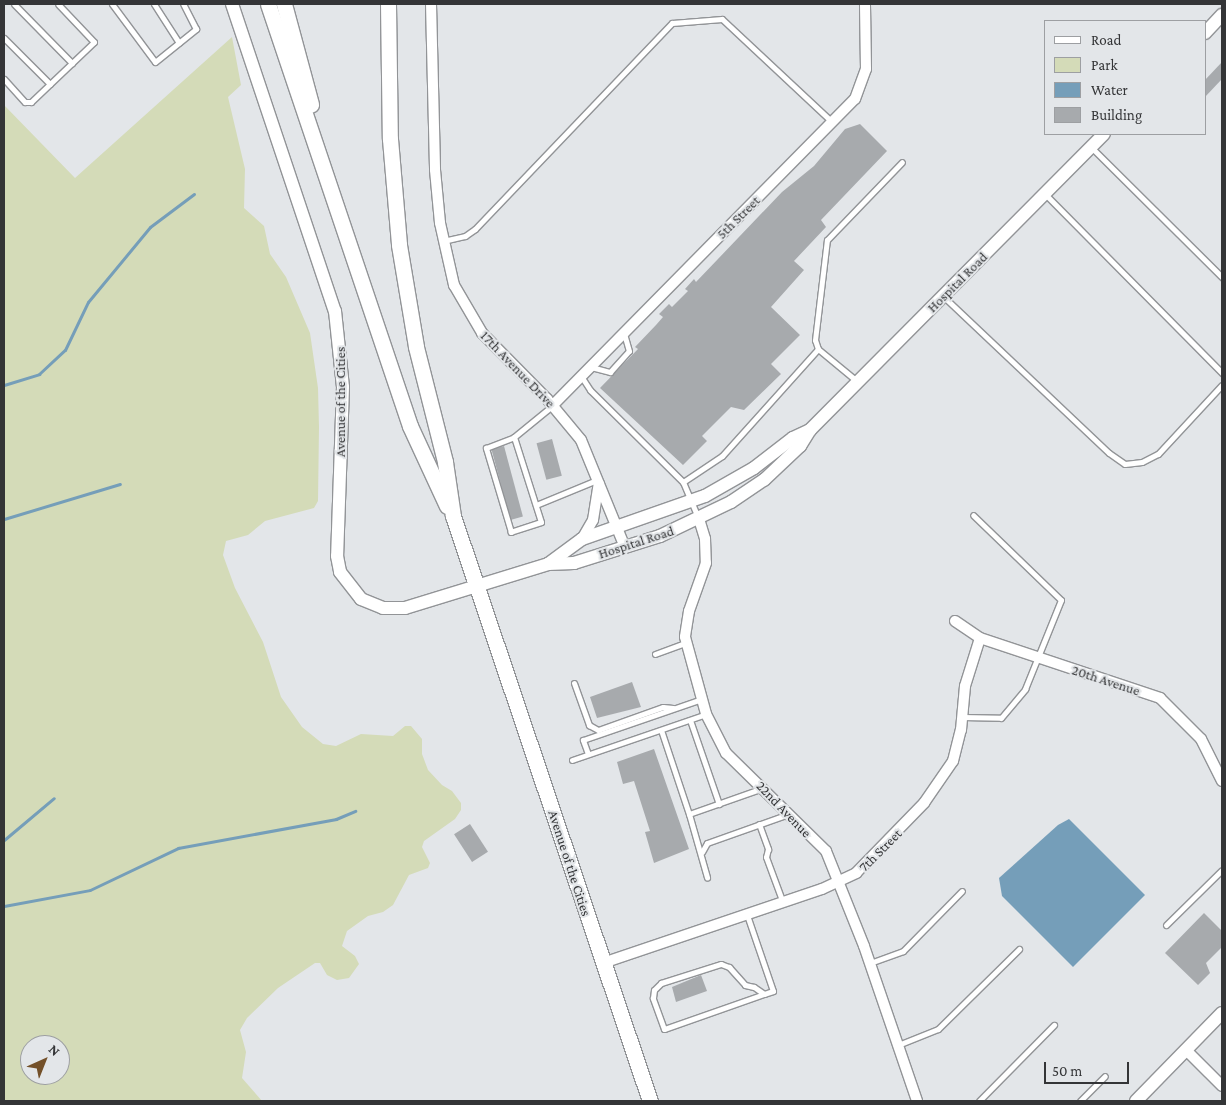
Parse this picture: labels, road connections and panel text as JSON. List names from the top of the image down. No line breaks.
{"streets":{"main road":["Avenue of the Cities"],"street":["5th Street","Hospital Road","17th Avenue Drive","20th Avenue","22nd Avenue","7th Street"]},"crossings":[["5th Street","17th Avenue Drive"],["Hospital Road","17th Avenue Drive"],["Hospital Road","Avenue of the Cities"],["Hospital Road","22nd Avenue"],["Avenue of the Cities","7th Street"],["20th Avenue","7th Street"],["22nd Avenue","7th Street"]],"legend":["Road","Park","Water","Building"],"scale_bar":"50 m","north":"top right"}
